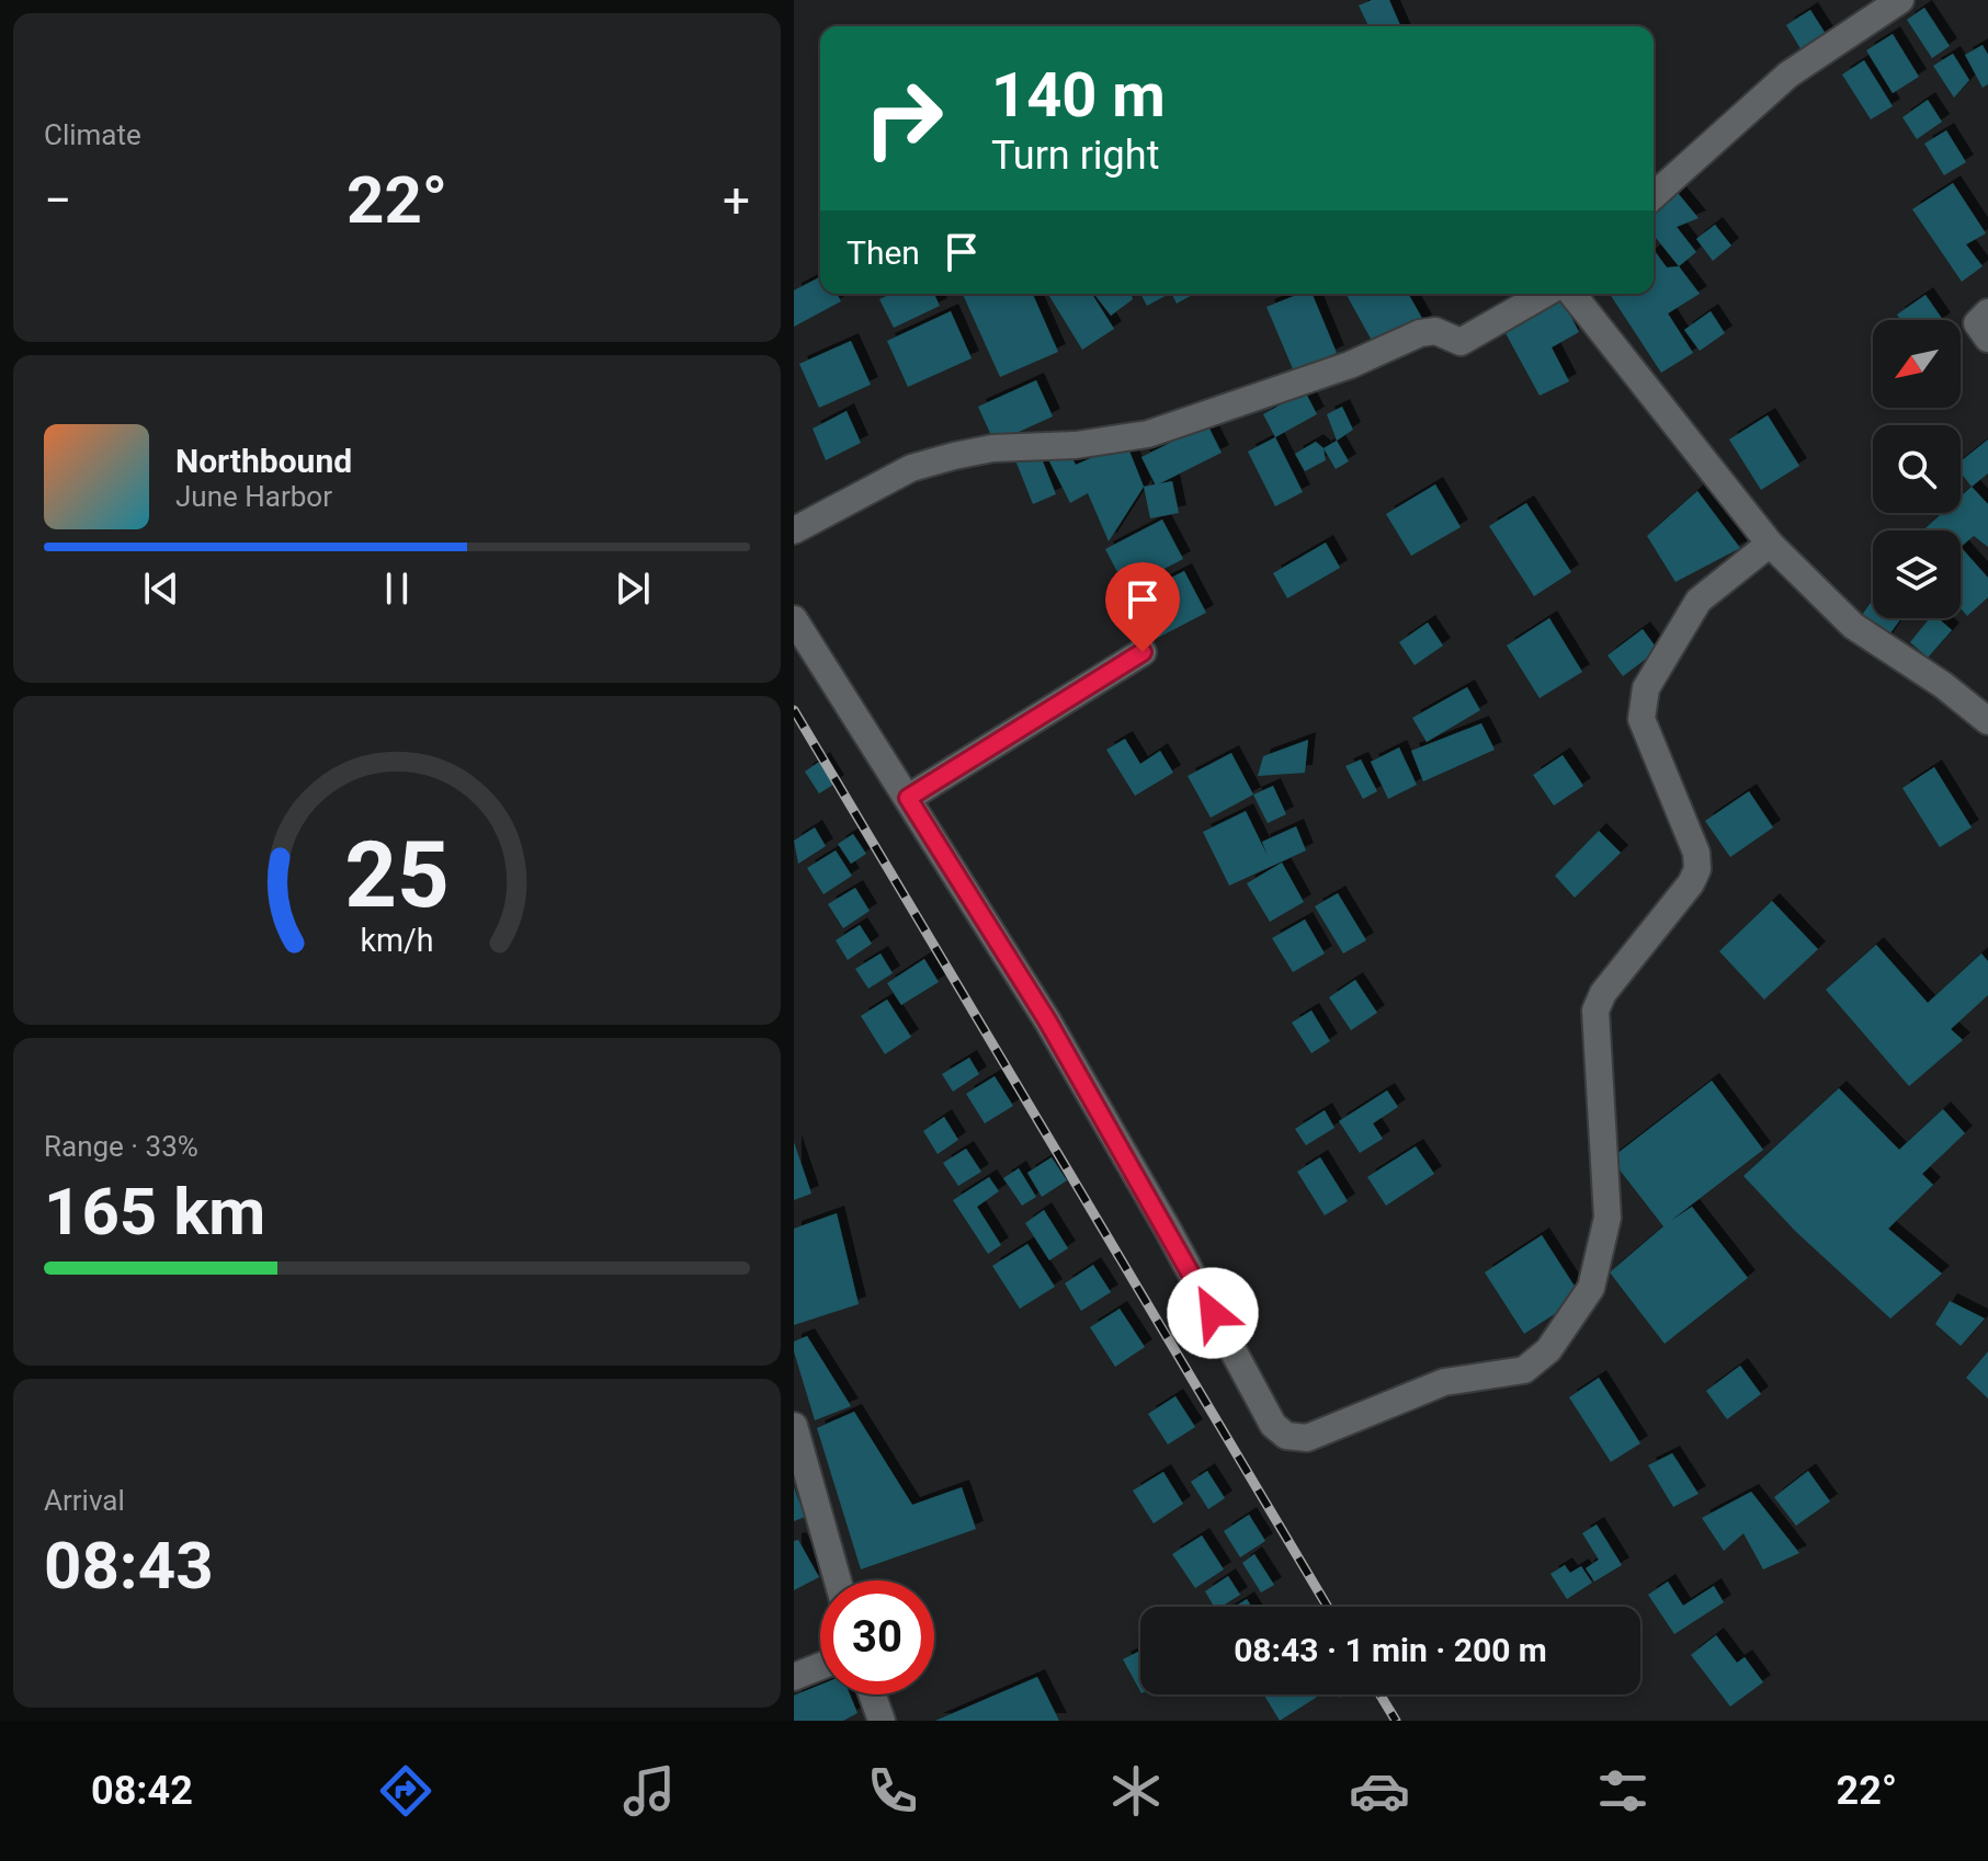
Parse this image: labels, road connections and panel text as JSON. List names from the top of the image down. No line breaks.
{"north":"bottom left","page":{"tile":["Climate",["Range · 33%","165 km"],["Arrival","08:43"]],"turn":["140 m","Turn right"],"heat":["−","22°","+"],"then":"Then","song":["Northbound","June Harbor"],"limit":"30","trip":"08:43 · 1 min · 200 m","tabs":["08:42","22°"],"gauge":["25","km/h"]}}
